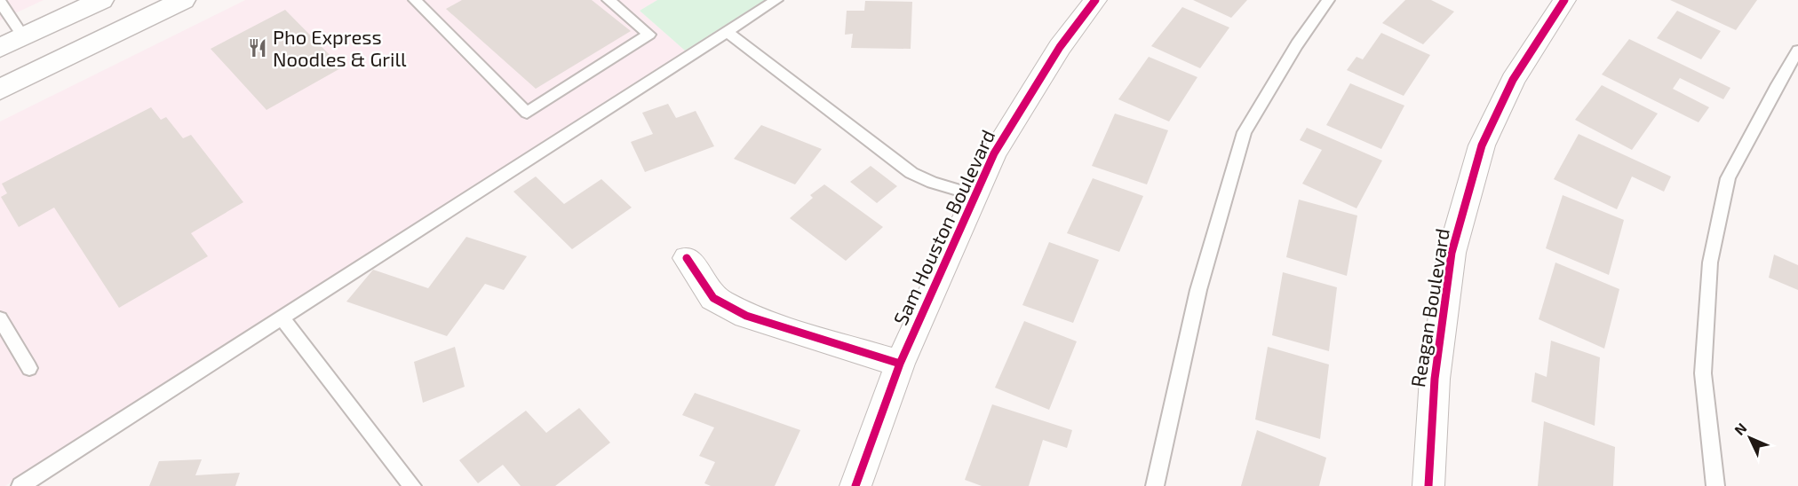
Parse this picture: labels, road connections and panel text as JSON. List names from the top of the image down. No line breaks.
{"streets":{"street":["Sam Houston Boulevard","Reagan Boulevard"]},"places":{"restaurant":["Pho Express Noodles & Grill"]},"north":"top left"}
